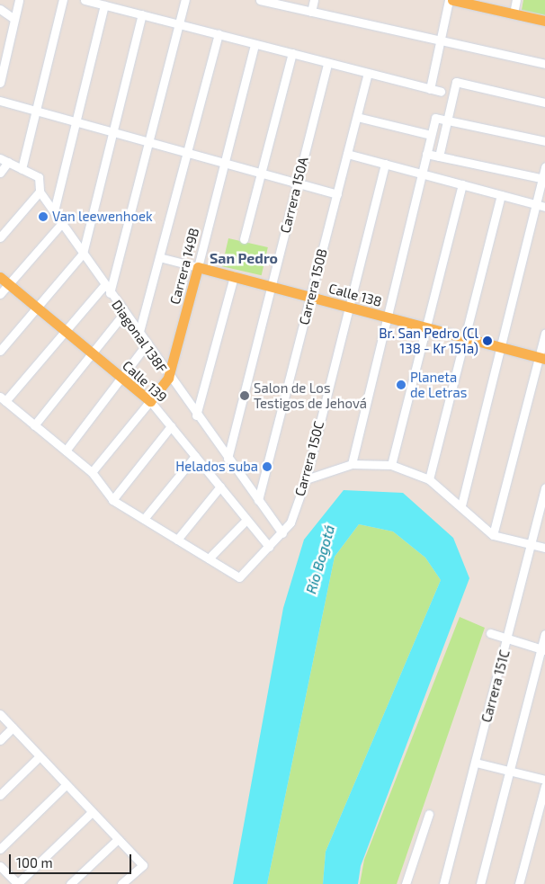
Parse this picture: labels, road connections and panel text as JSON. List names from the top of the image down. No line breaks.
{"streets":{"main road":["Carrera 149B","Calle 138","Calle 139"],"street":["Carrera 150A","Carrera 150B","Diagonal 138F","Carrera 150C","Carrera 151C"]},"crossings":[["Carrera 150A","Calle 138"],["Carrera 150A","Diagonal 138F"],["Carrera 149B","Calle 138"],["Carrera 149B","Diagonal 138F"],["Carrera 149B","Calle 139"],["Carrera 150B","Calle 138"],["Carrera 150B","Diagonal 138F"],["Calle 138","Carrera 150C"],["Diagonal 138F","Carrera 150C"],["Calle 139","Carrera 150C"]],"districts":["San Pedro"],"water":["Río Bogotá"],"places":["Van leewenhoek","Br. San Pedro (Cl 138 - Kr 151a)","Planeta de Letras","Salon de Los Testigos de Jehová","Helados suba"],"scale_bar":"100 m"}
